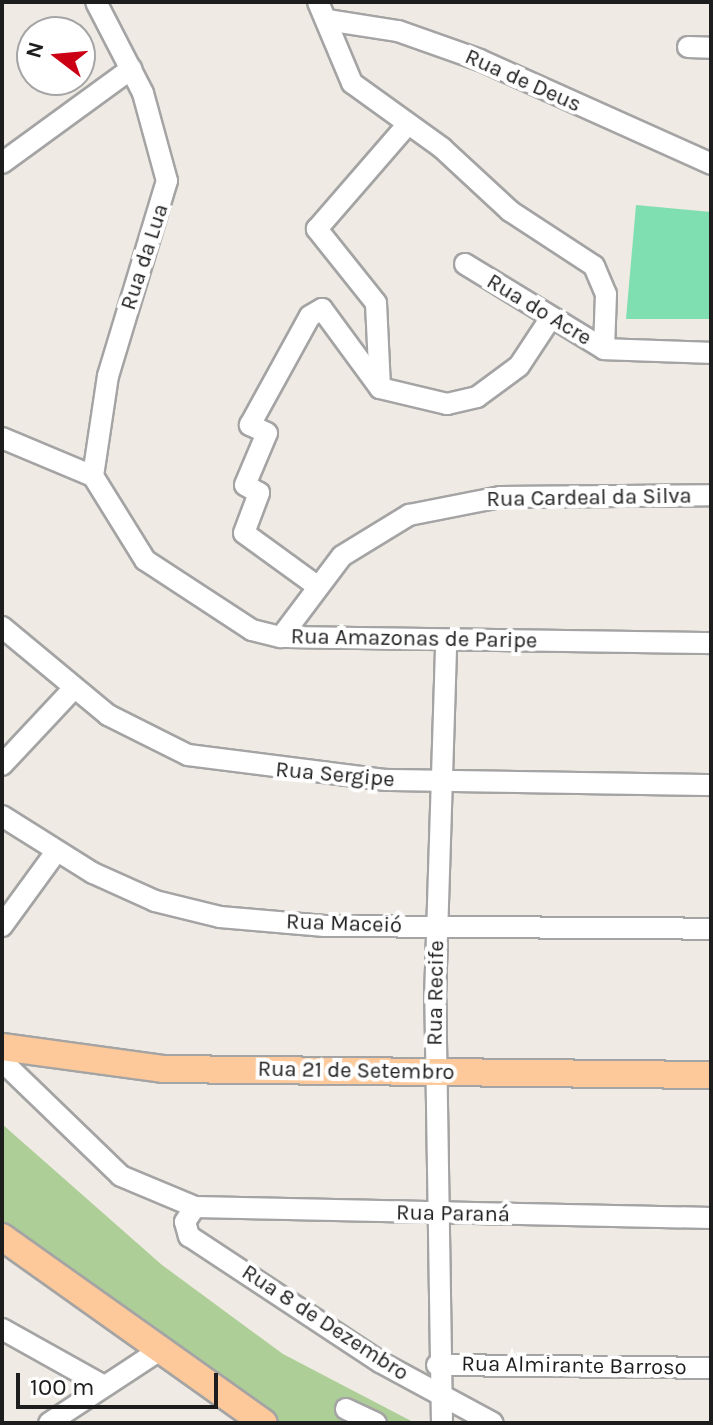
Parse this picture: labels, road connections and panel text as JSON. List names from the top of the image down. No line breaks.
{"streets":{"main road":["Rua 21 de Setembro"],"street":["Rua de Deus","Rua da Lua","Rua do Acre","Rua Cardeal da Silva","Rua Amazonas de Paripe","Rua Sergipe","Rua Maceió","Rua Recife","Rua Paraná","Rua 8 de Dezembro","Rua Almirante Barroso"]},"crossings":[["Rua da Lua","Rua Amazonas de Paripe"],["Rua Cardeal da Silva","Rua Amazonas de Paripe"],["Rua Amazonas de Paripe","Rua Recife"],["Rua Sergipe","Rua Recife"],["Rua Maceió","Rua Recife"],["Rua Recife","Rua 21 de Setembro"],["Rua Recife","Rua Paraná"],["Rua Recife","Rua 8 de Dezembro"],["Rua Recife","Rua Almirante Barroso"],["Rua Paraná","Rua 8 de Dezembro"]],"scale_bar":"100 m","north":"left"}
